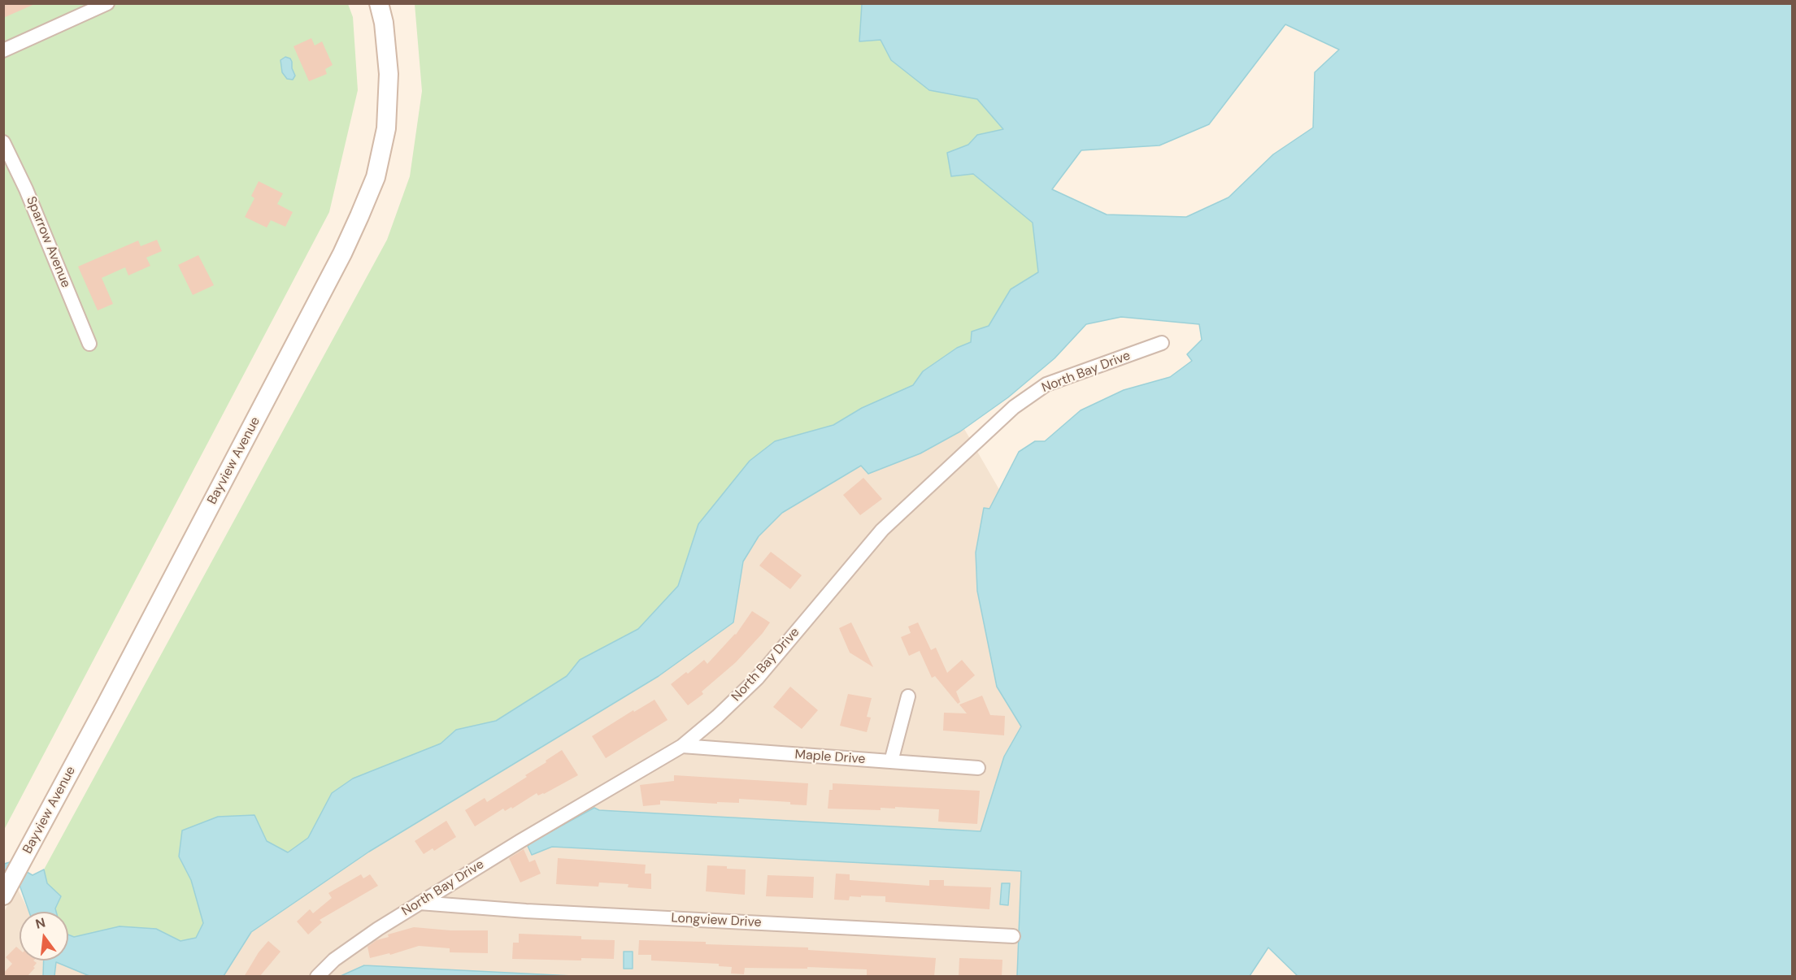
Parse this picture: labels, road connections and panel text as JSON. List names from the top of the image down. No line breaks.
{"streets":{"main road":["Bayview Avenue"],"street":["Sparrow Avenue","North Bay Drive","Maple Drive","Longview Drive"]},"crossings":[["North Bay Drive","Maple Drive"],["North Bay Drive","Longview Drive"]],"north":"top"}
